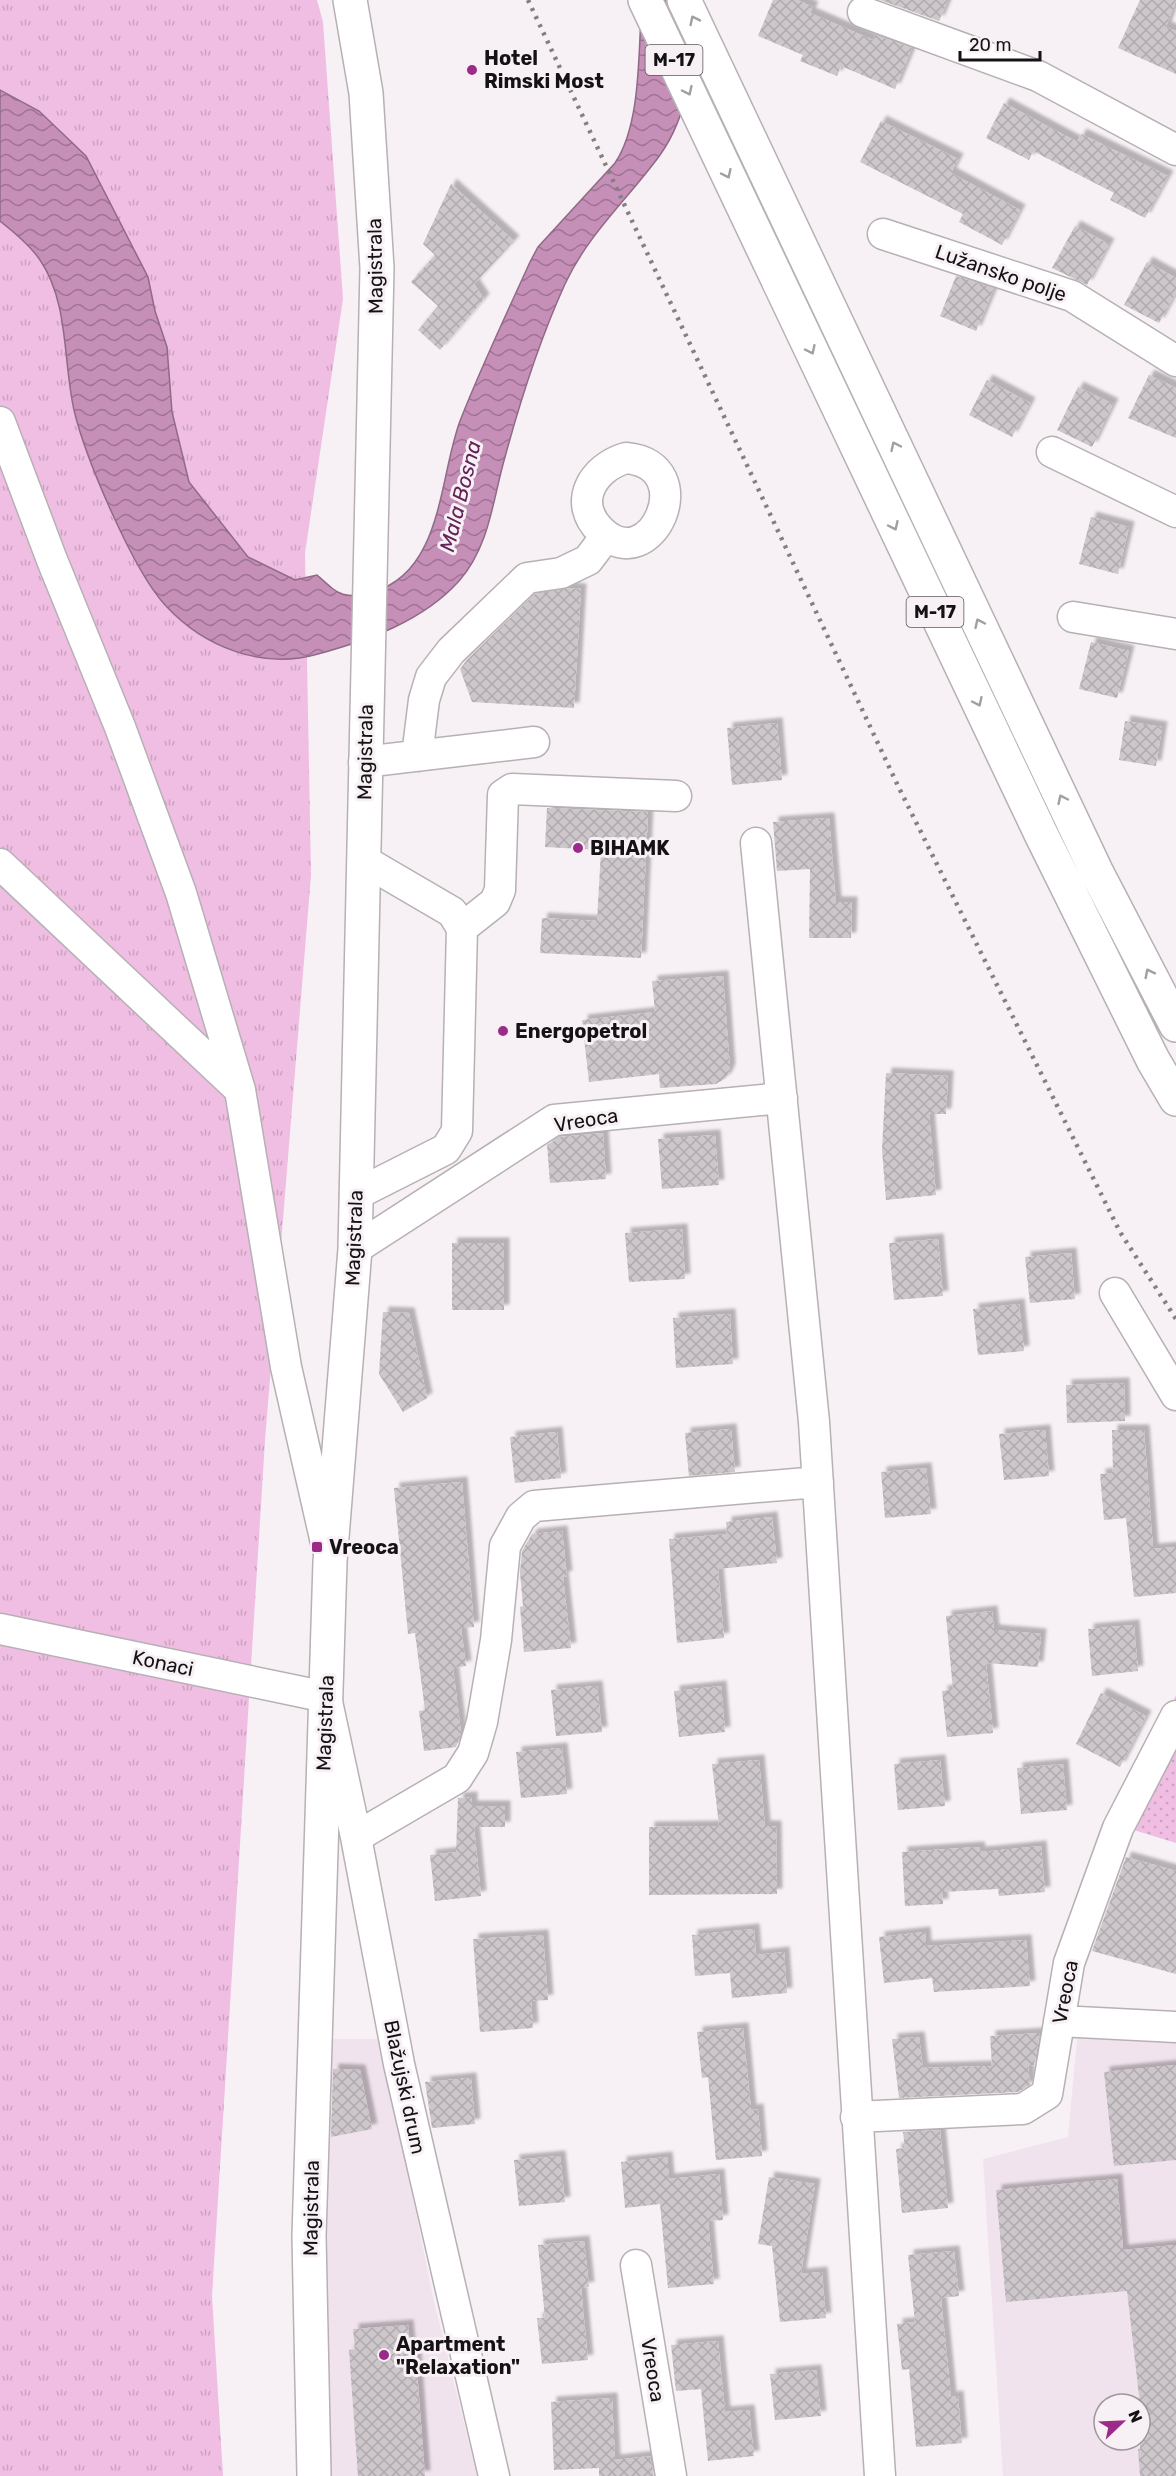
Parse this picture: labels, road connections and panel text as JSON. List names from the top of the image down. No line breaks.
{"streets":{"main road":["M-17","Magistrala"],"street":["Lužansko polje","Vreoca","Konaci","Blažujski drum"]},"crossings":[["Magistrala","Vreoca"],["Magistrala","Konaci"],["Magistrala","Blažujski drum"],["Konaci","Blažujski drum"]],"water":["Mala Bosna"],"places":{"other":["Hotel Rimski Most","BIHAMK","Energopetrol","Apartment \"Relaxation\""],"transit":["Vreoca"]},"scale_bar":"20 m","north":"top right"}
